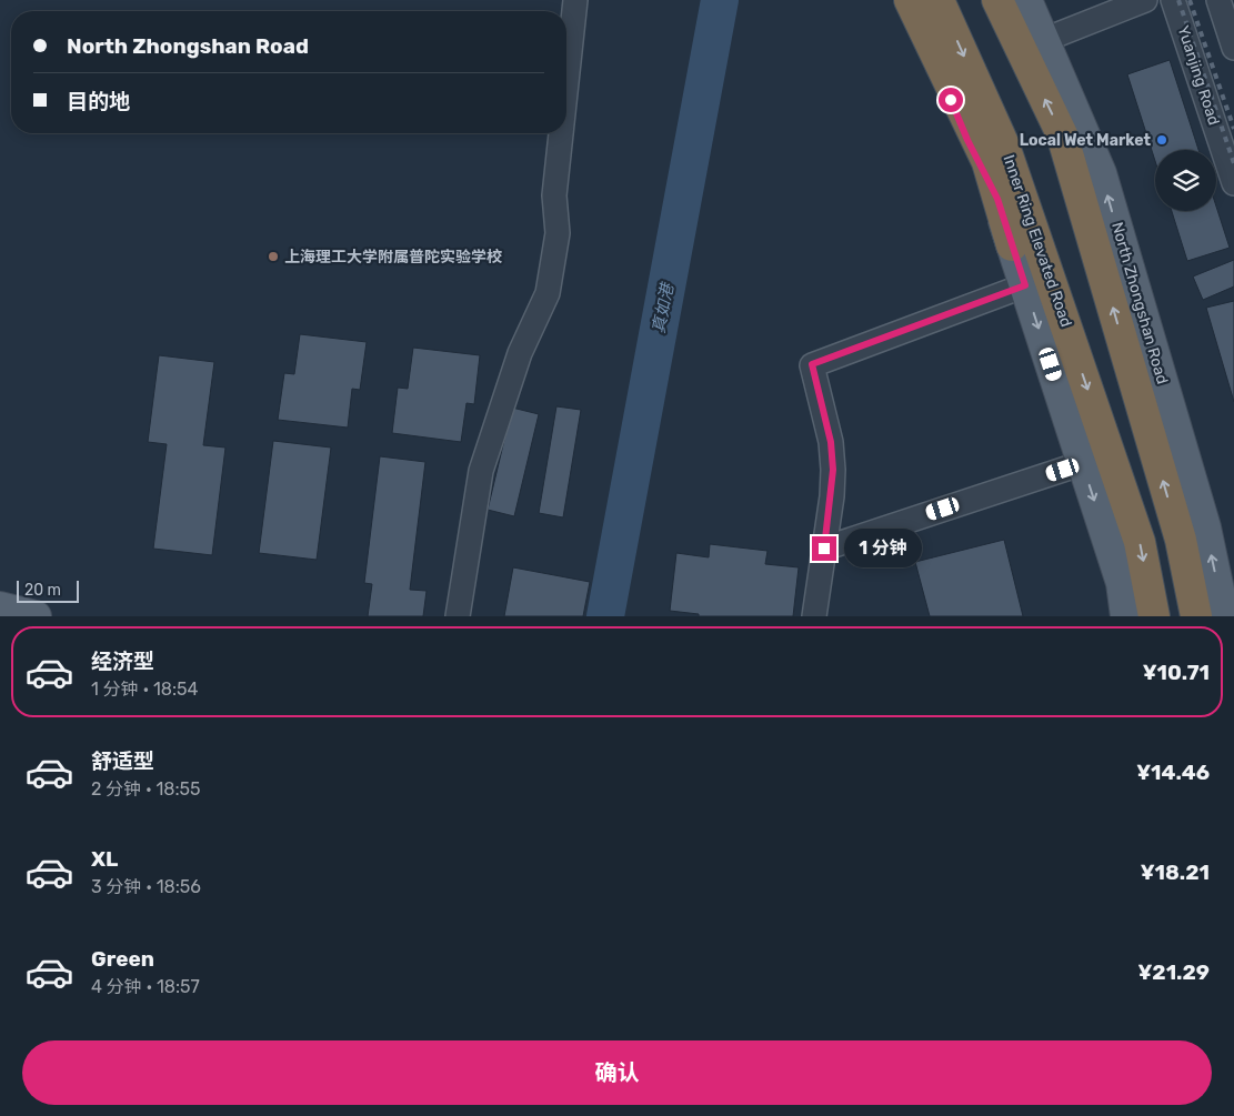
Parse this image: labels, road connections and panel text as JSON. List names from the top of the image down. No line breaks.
{"streets":{"highway":["Inner Ring Elevated Road"],"main road":["North Zhongshan Road"],"street":["Yuanjing Road"]},"water":["真如港"],"places":["Local Wet Market","上海理工大学附属普陀实验学校"],"scale_bar":"20 m","page":{"banner":["North Zhongshan Road","目的地"],"bubble":"1 分钟","scale":"20 m","list":[{"name":"经济型","note":"1 分钟 · 18:54","value":"¥10.71"},{"name":"舒适型","note":"2 分钟 · 18:55","value":"¥14.46"},{"name":"XL","note":"3 分钟 · 18:56","value":"¥18.21"},{"name":"Green","note":"4 分钟 · 18:57","value":"¥21.29"}],"buttons":"确认"}}
